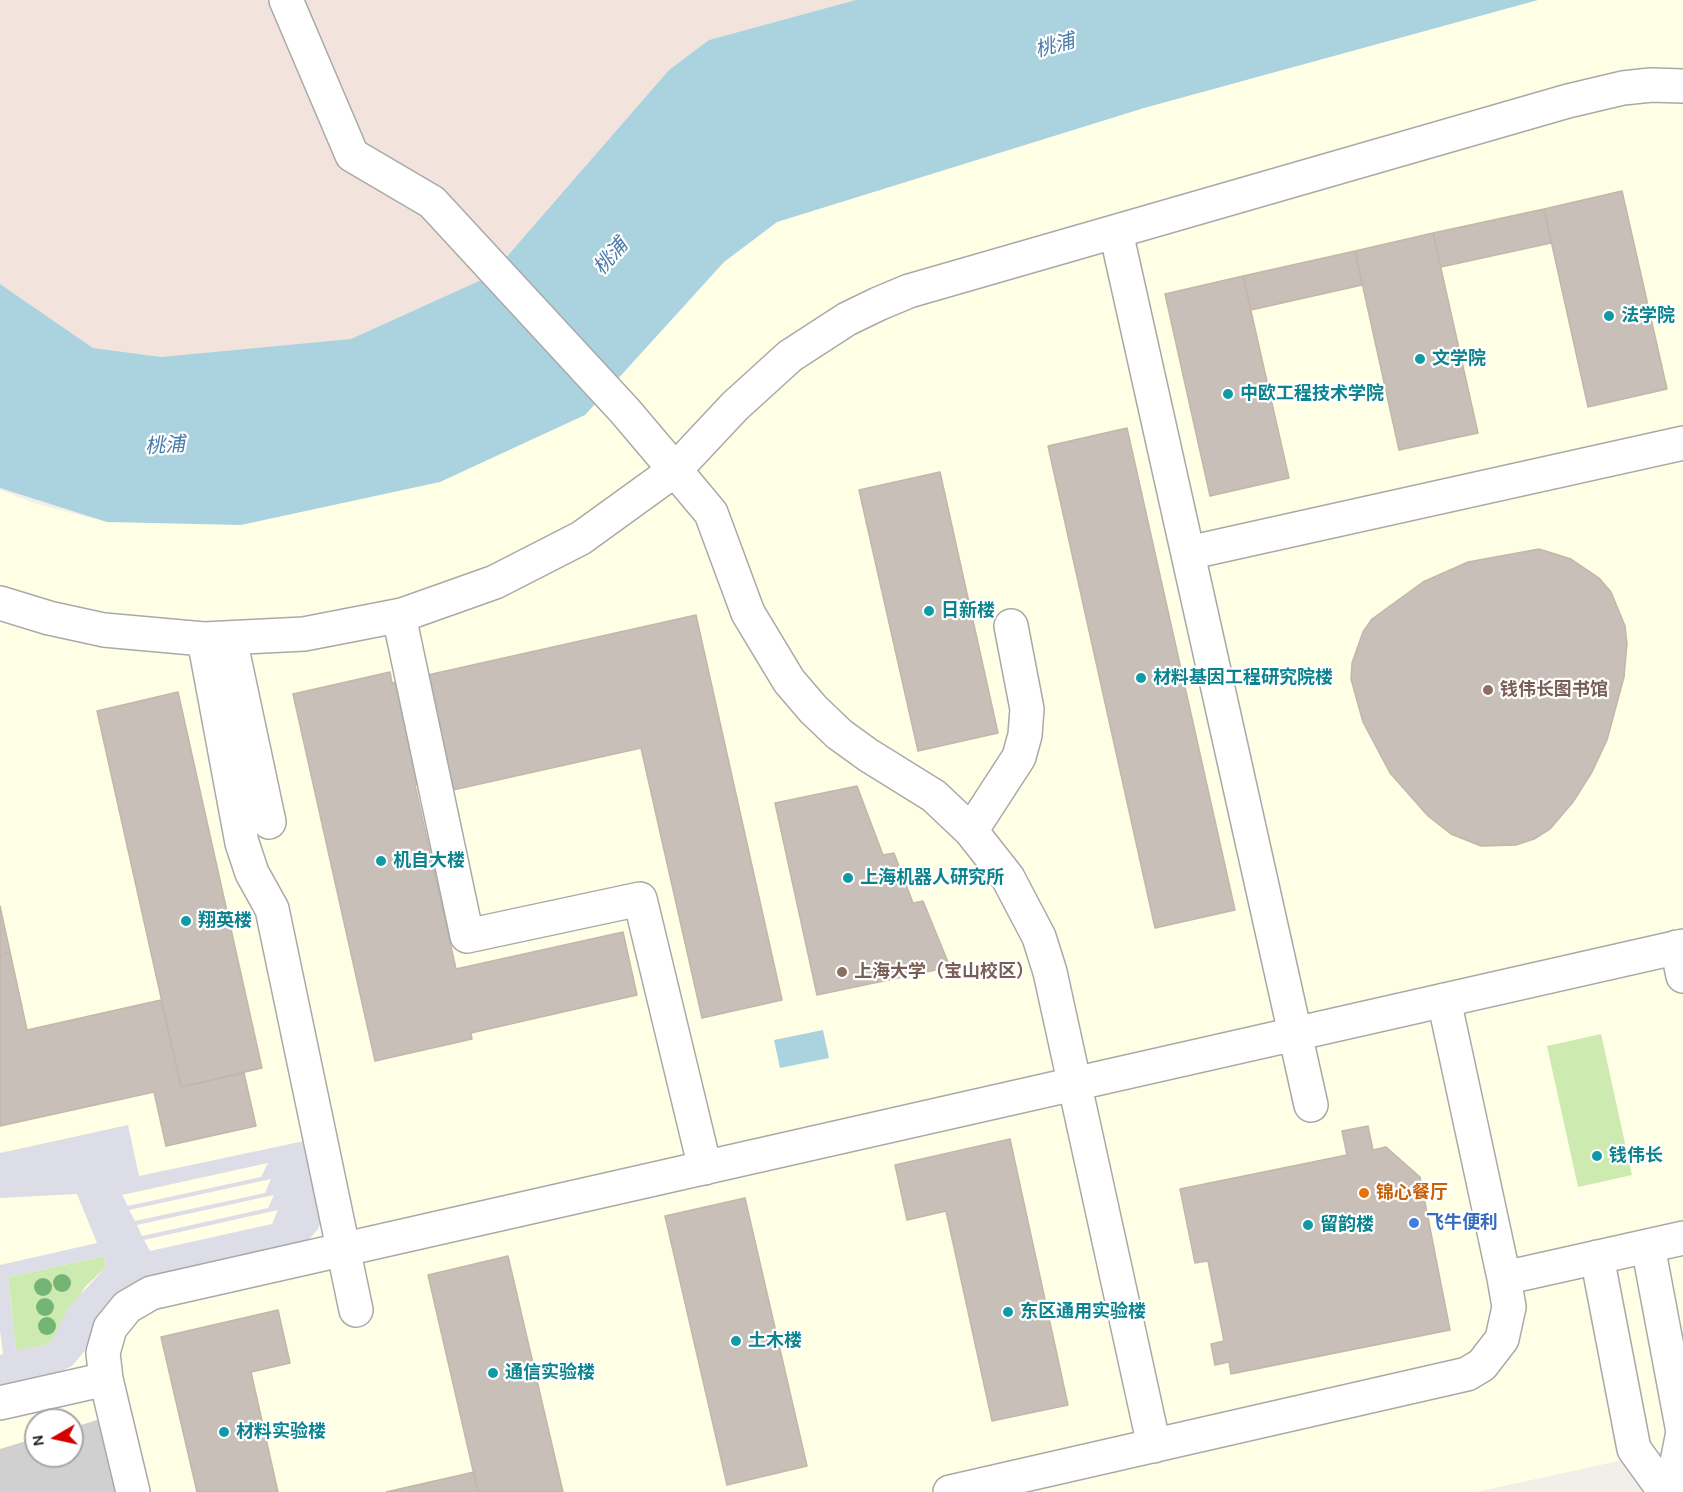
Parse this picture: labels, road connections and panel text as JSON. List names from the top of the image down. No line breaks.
{"water":["桃浦"],"places":["法学院","文学院","中欧工程技术学院","日新楼","材料基因工程研究院楼","钱伟长图书馆","机自大楼","上海机器人研究所","翔英楼","上海大学（宝山校区）","钱伟长","锦心餐厅","飞牛便利","留韵楼","东区通用实验楼","土木楼","通信实验楼","材料实验楼"],"north":"left"}
